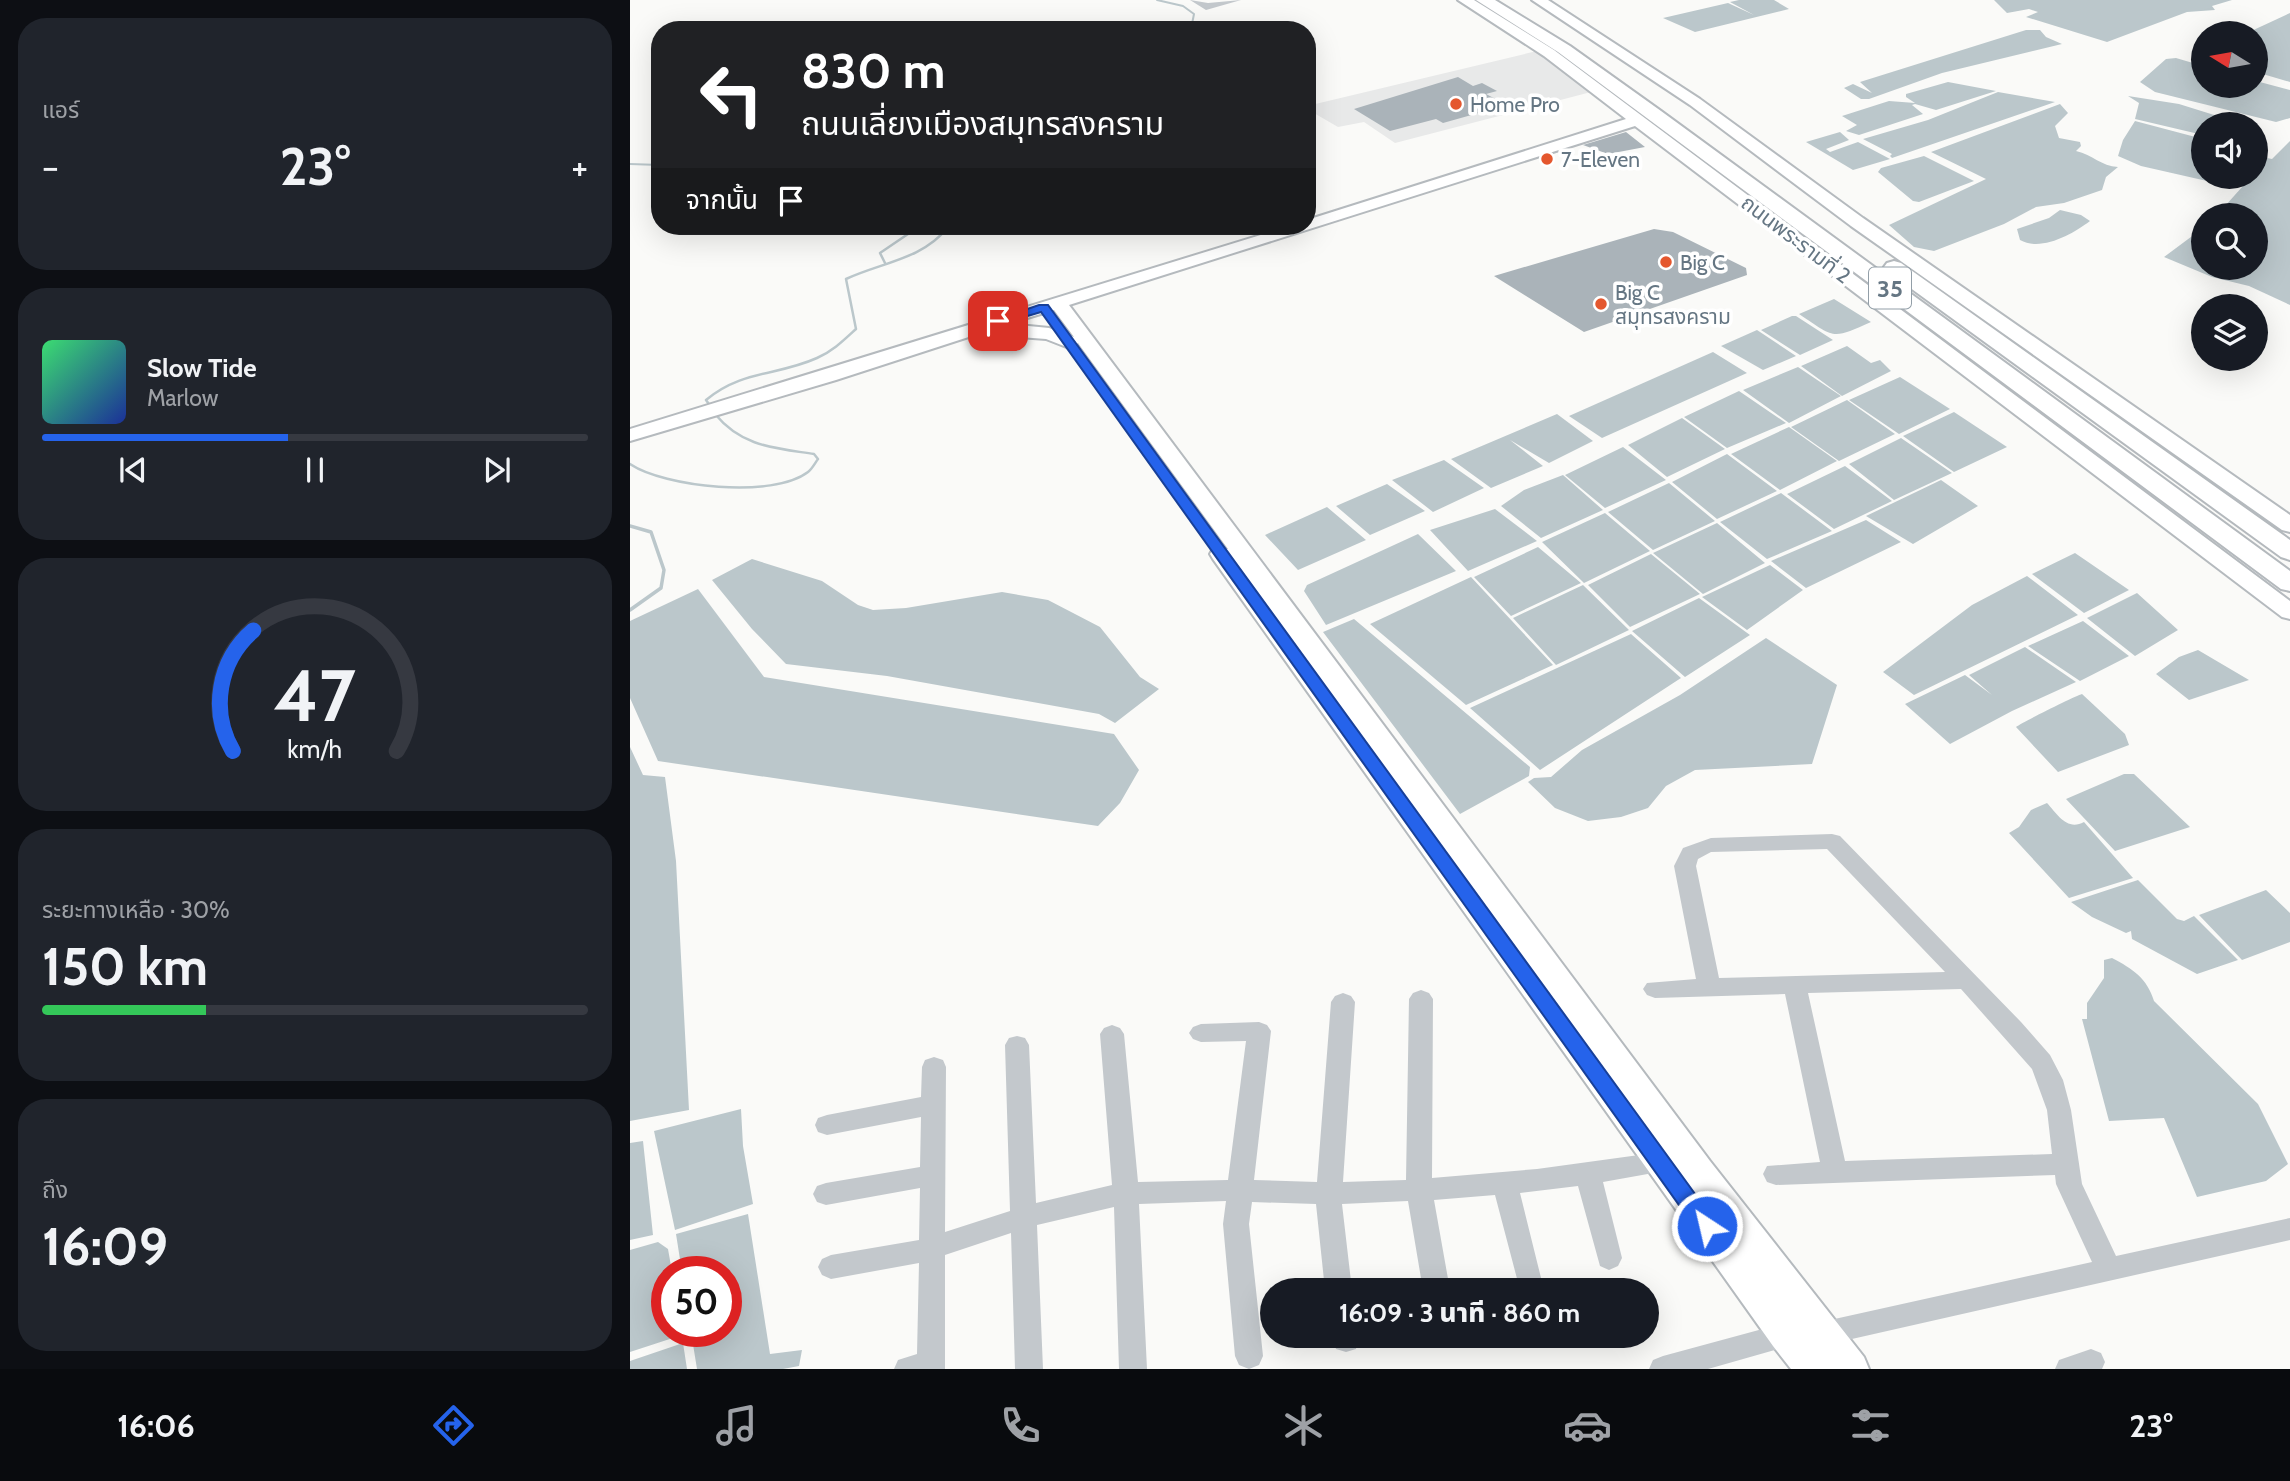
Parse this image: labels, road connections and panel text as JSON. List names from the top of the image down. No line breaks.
{"streets":{"highway":["ถนนพระรามที่ 2","35"]},"places":["Home Pro","7-Eleven","Big C","Big C สมุทรสงคราม"],"north":"left","page":{"tile":["แอร์",["ระยะทางเหลือ · 30%","150 km"],["ถึง","16:09"]],"turn":["830 m","ถนนเลี่ยงเมืองสมุทรสงคราม"],"heat":["−","23°","+"],"then":"จากนั้น","song":["Slow Tide","Marlow"],"limit":"50","trip":"16:09 · 3 นาที · 860 m","tabs":["16:06","23°"],"gauge":["47","km/h"]}}
